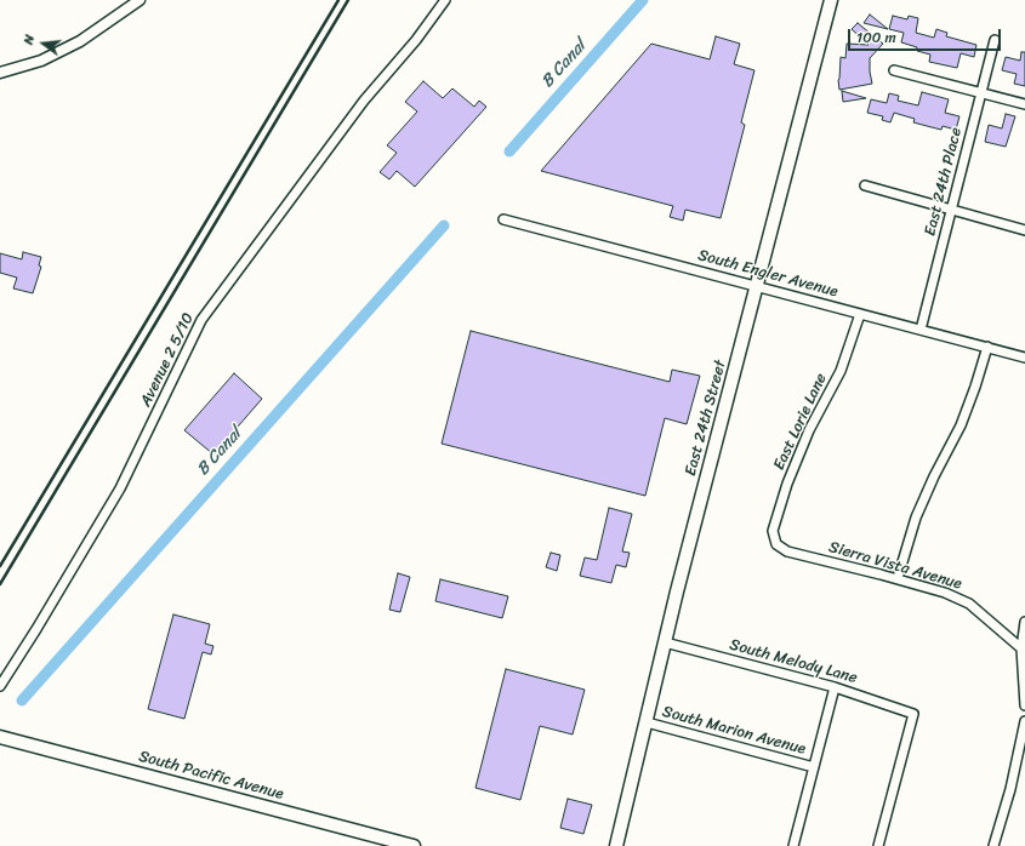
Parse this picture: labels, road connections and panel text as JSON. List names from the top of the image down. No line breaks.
{"streets":{"main road":["East 24th Street","South Pacific Avenue"],"street":["East 24th Place","South Engler Avenue","Avenue 2 5/10","East Lorie Lane","Sierra Vista Avenue","South Melody Lane","South Marion Avenue"]},"crossings":[["East 24th Place","South Engler Avenue"],["South Engler Avenue","East 24th Street"],["South Engler Avenue","East Lorie Lane"],["East 24th Street","South Melody Lane"],["East 24th Street","South Marion Avenue"],["East Lorie Lane","Sierra Vista Avenue"]],"water":["B Canal"],"scale_bar":"100 m","north":"left"}
